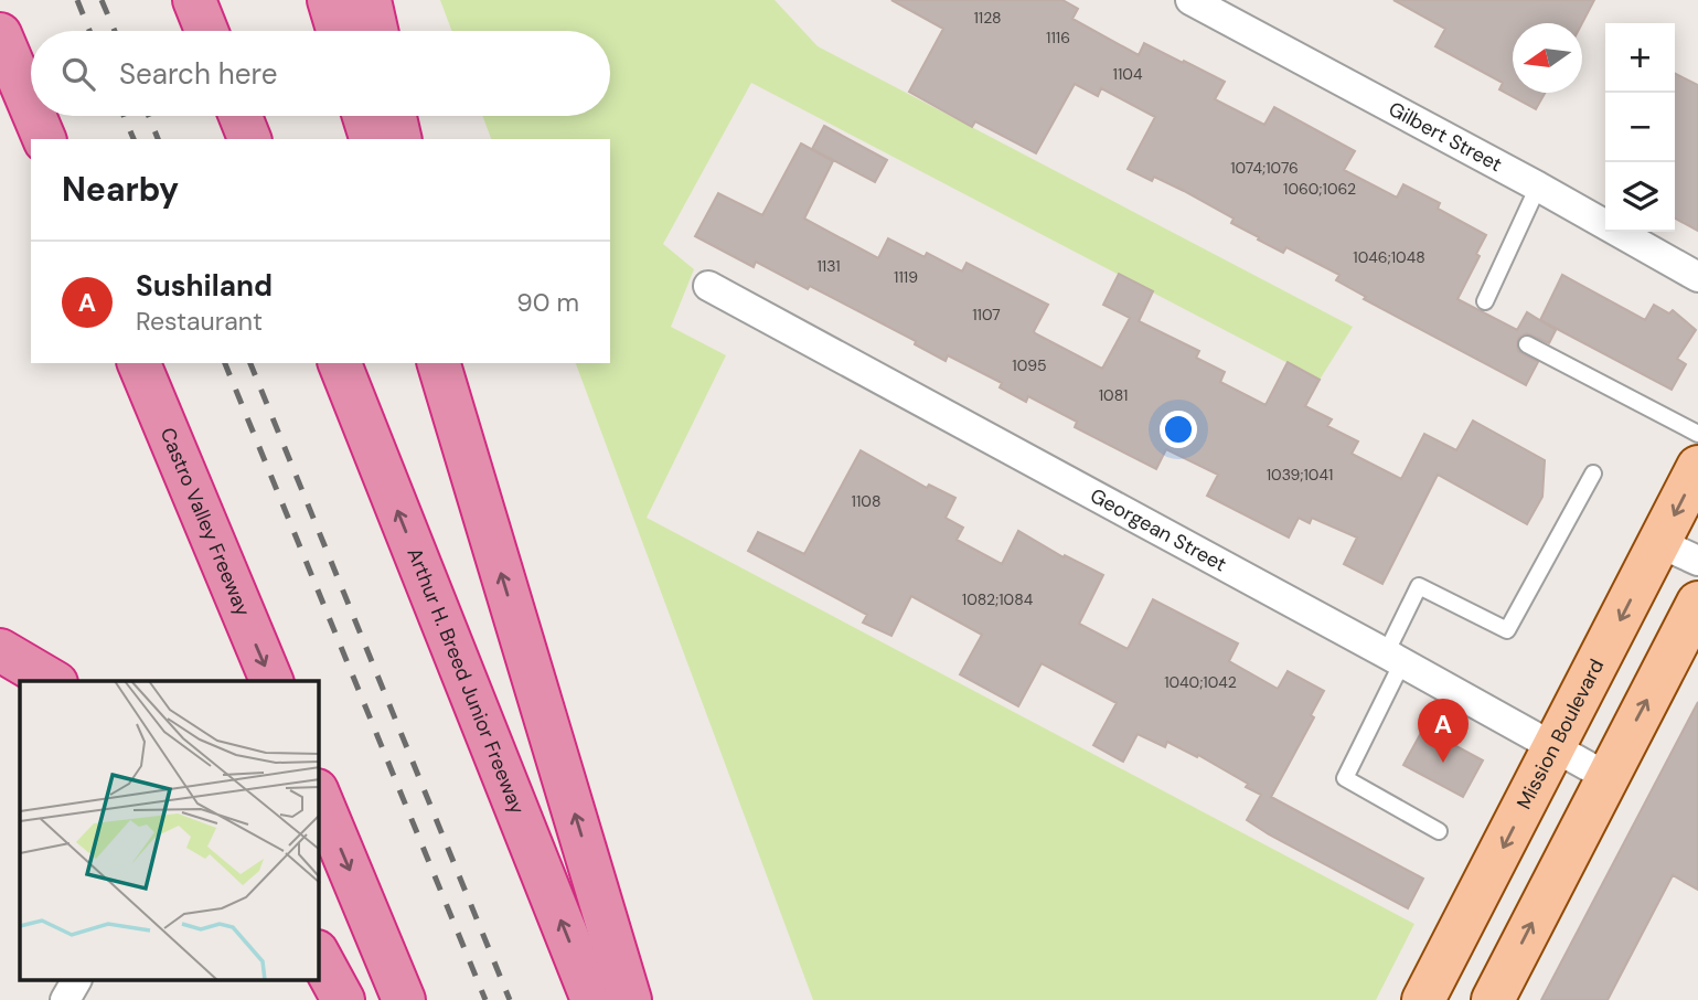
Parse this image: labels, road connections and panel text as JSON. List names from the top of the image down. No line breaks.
{"streets":{"highway":["Castro Valley Freeway","Arthur H. Breed Junior Freeway"],"main road":["Mission Boulevard"],"street":["Gilbert Street","Georgean Street"]},"crossings":[["Georgean Street","Mission Boulevard"]],"house_numbers":["1128","1116","1104","1074;1076","1060;1062","1046;1048","1131","1119","1107","1095","1081","1039;1041","1108","1082;1084","1040;1042"],"north":"left","page":{"map_buttons":["+","−"],"search":"Search here","heading":"Nearby","list":[{"mark":"A","name":"Sushiland","note":"Restaurant","value":"90 m"}],"pins":"A"}}
